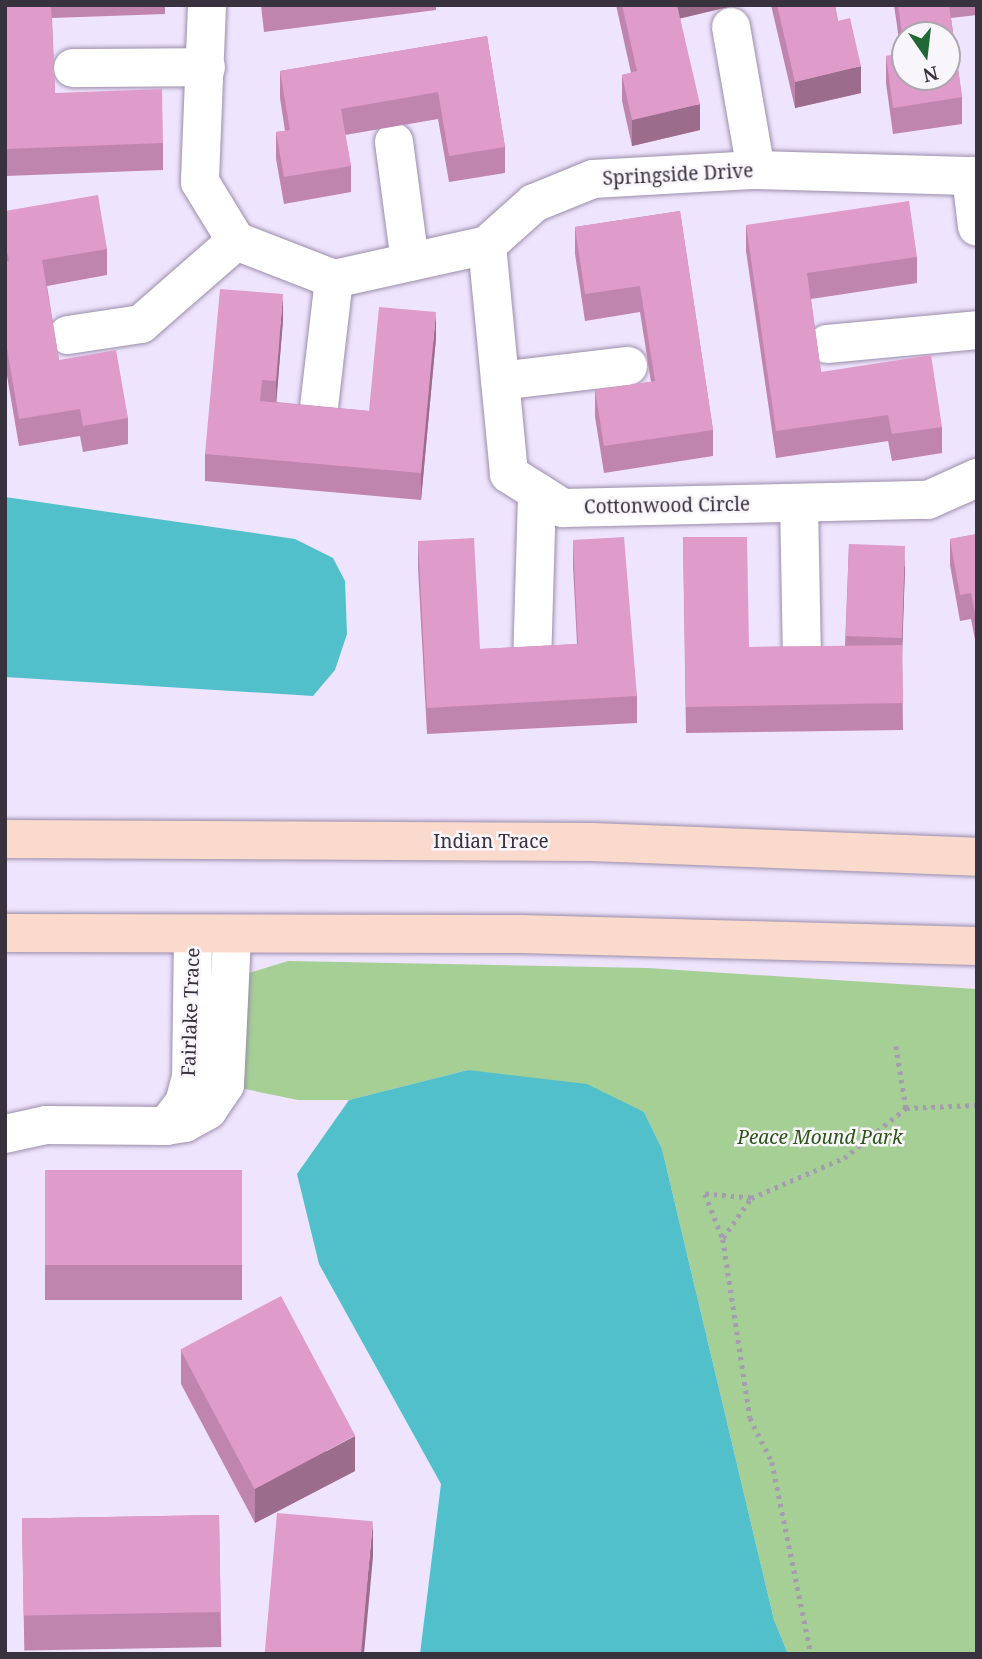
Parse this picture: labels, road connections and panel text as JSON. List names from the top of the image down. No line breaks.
{"streets":{"main road":["Indian Trace"],"street":["Springside Drive","Cottonwood Circle","Fairlake Trace"]},"crossings":[["Springside Drive","Cottonwood Circle"]],"parks":["Peace Mound Park"],"north":"bottom"}
